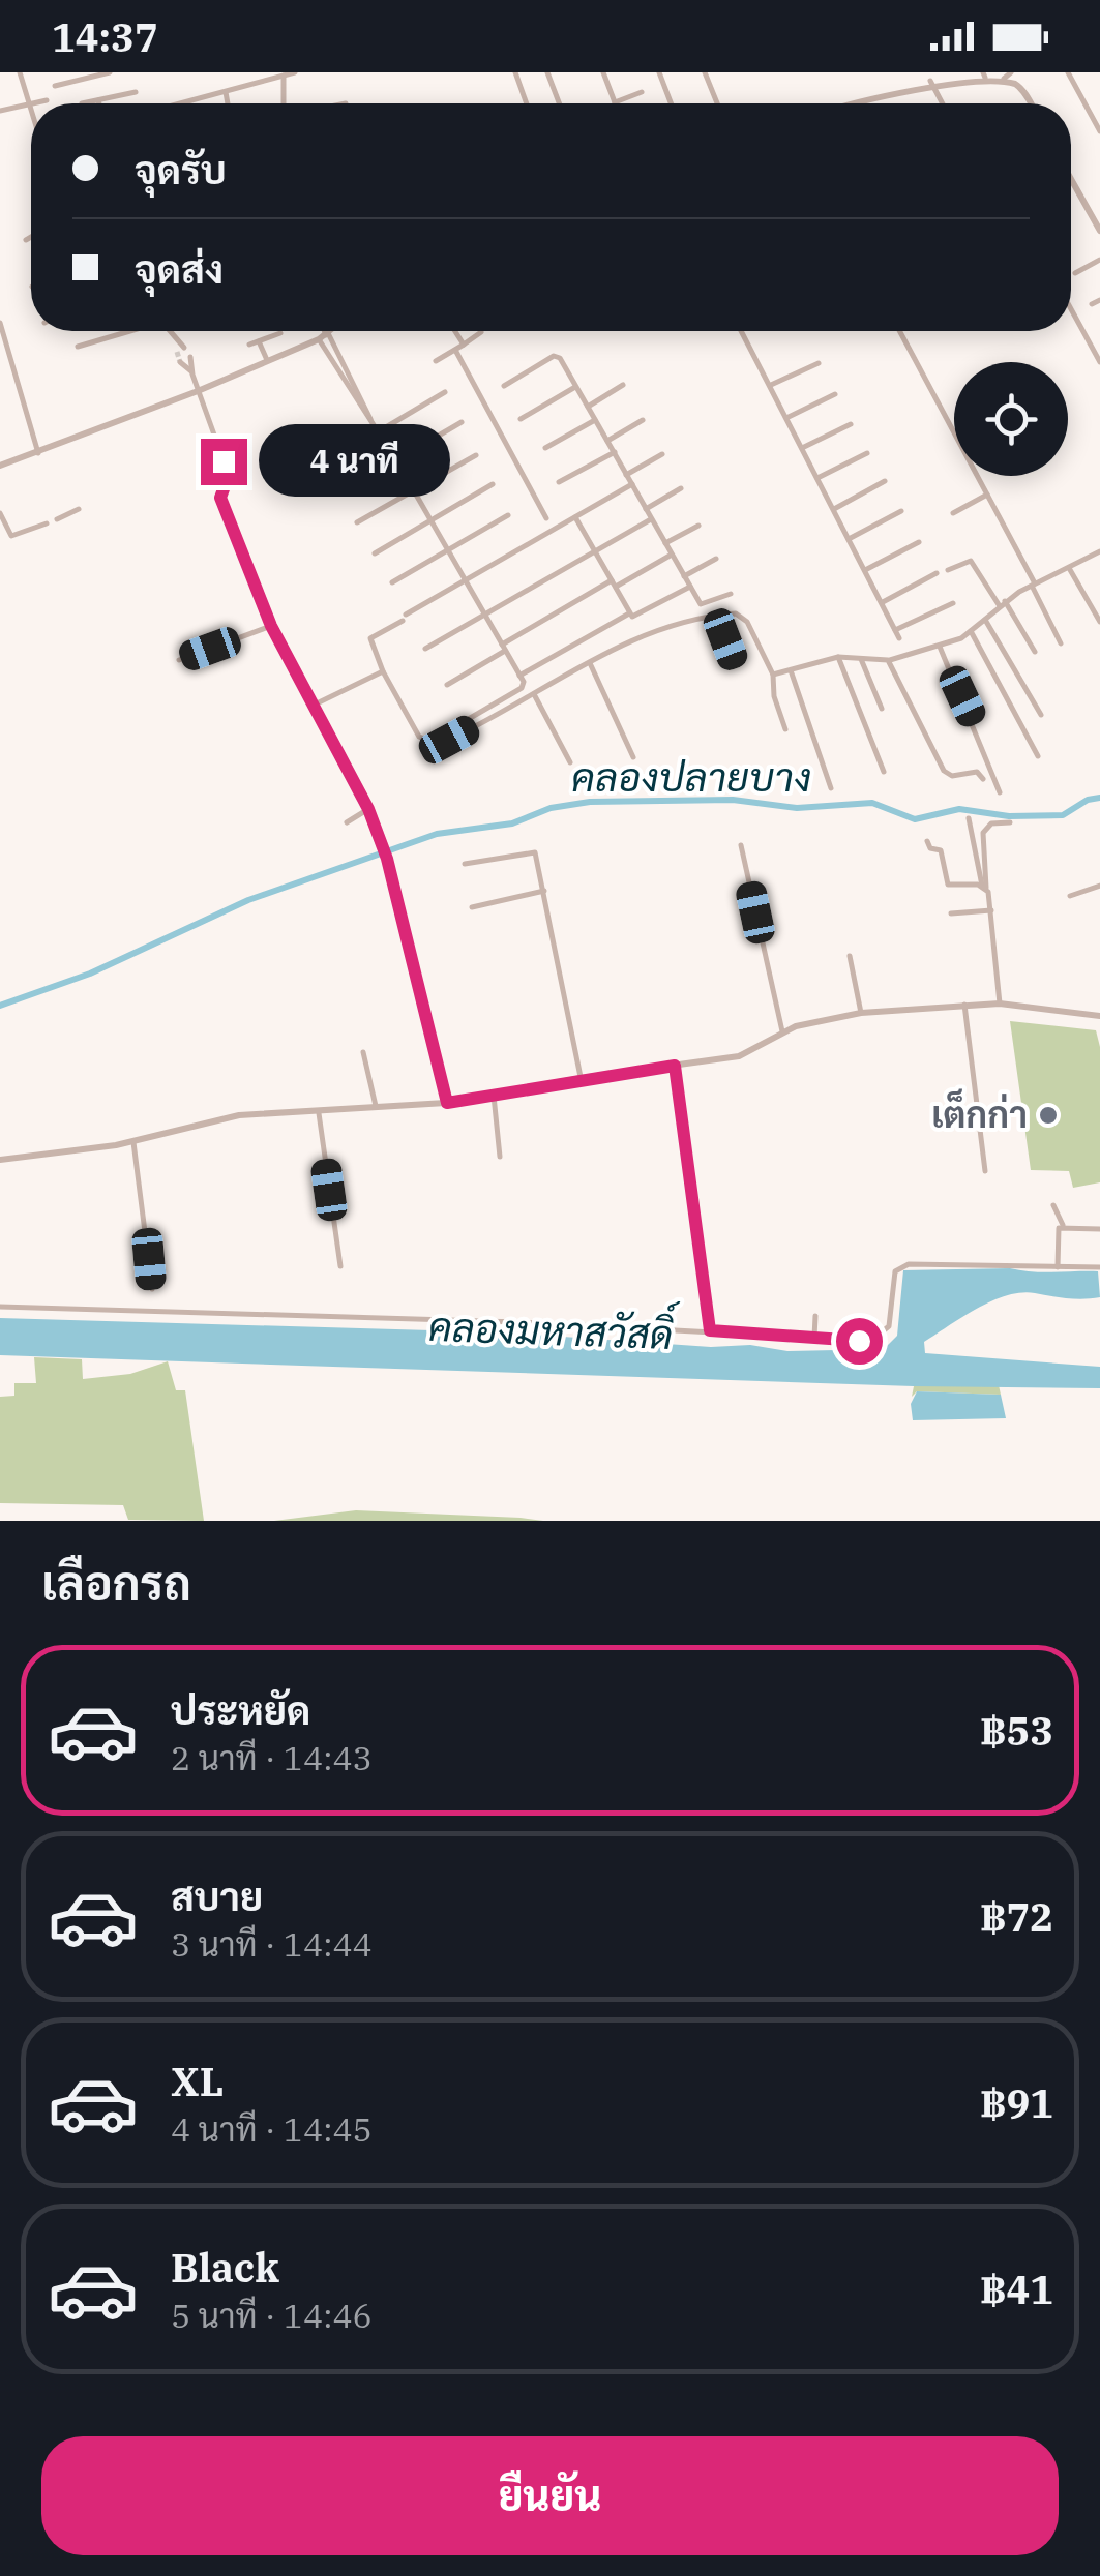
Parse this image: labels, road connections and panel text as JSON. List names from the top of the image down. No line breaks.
{"water":["คลองปลายบาง","คลองมหาสวัสดิ์"],"places":["เต็กก่า"],"page":{"status":"14:37","banner":["จุดรับ","จุดส่ง"],"bubble":"4 นาที","heading":"เลือกรถ","list":[{"name":"ประหยัด","note":"2 นาที · 14:43","value":"฿53"},{"name":"สบาย","note":"3 นาที · 14:44","value":"฿72"},{"name":"XL","note":"4 นาที · 14:45","value":"฿91"},{"name":"Black","note":"5 นาที · 14:46","value":"฿41"}],"buttons":"ยืนยัน"}}
